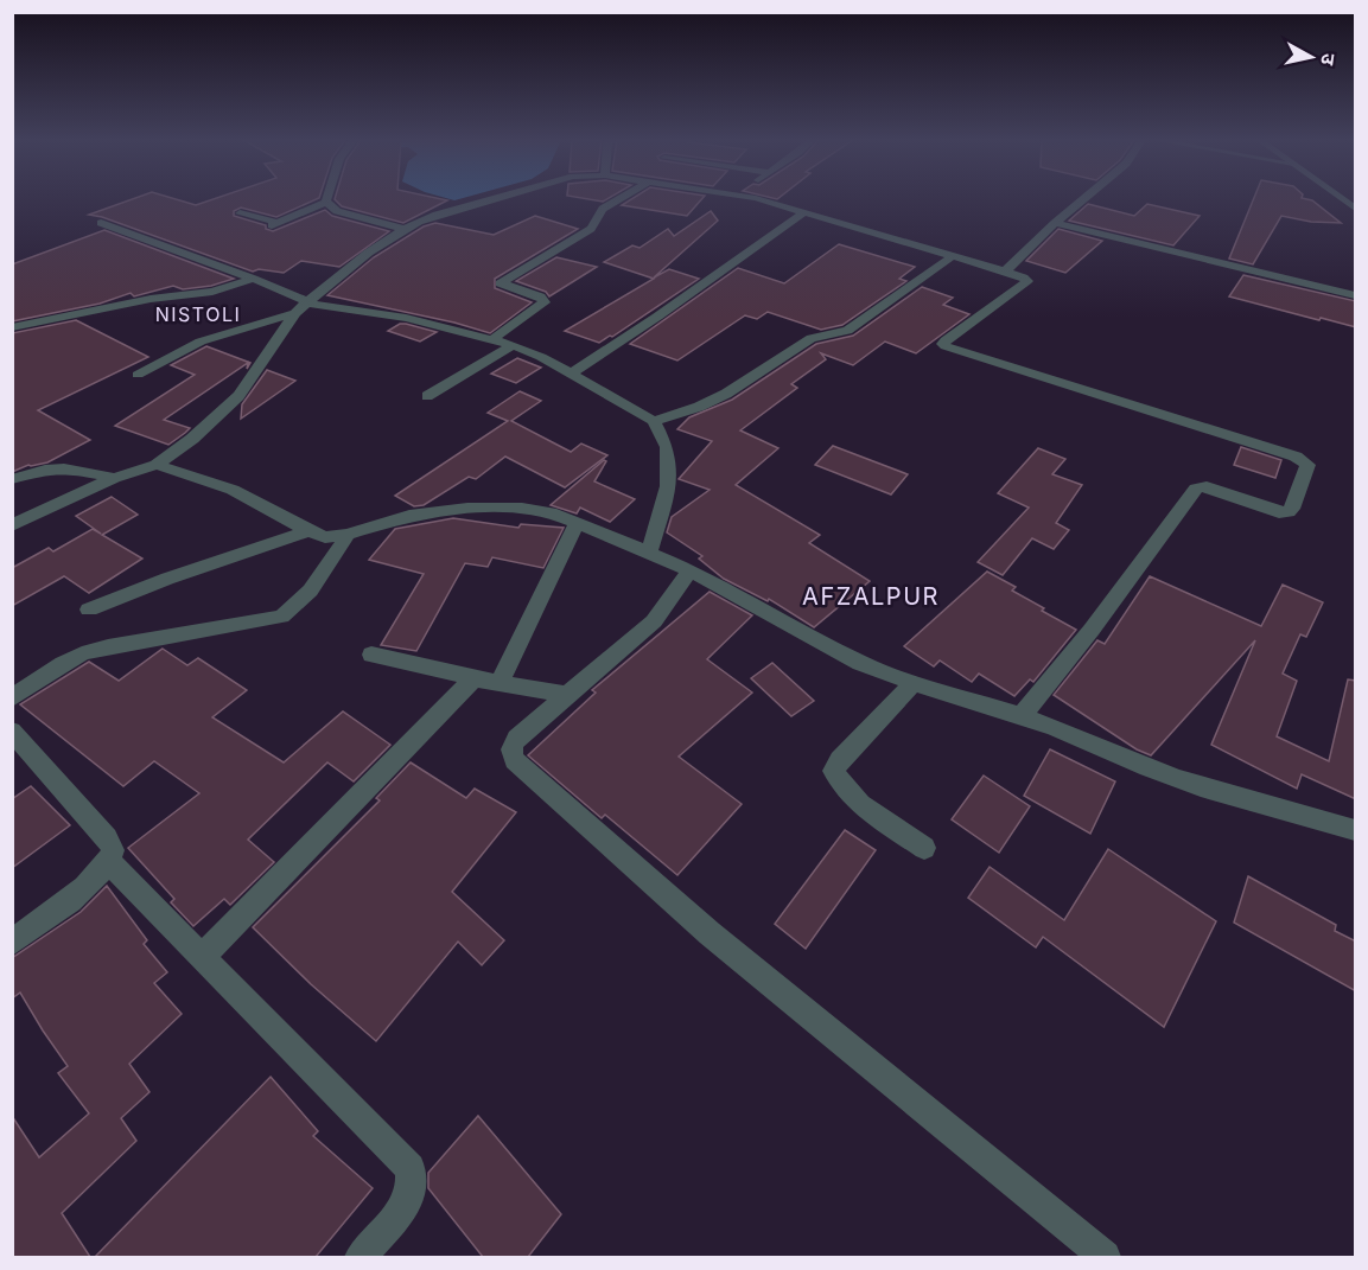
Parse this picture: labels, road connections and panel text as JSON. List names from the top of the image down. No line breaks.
{"districts":["NISTOLI","AFZALPUR"],"north":"right"}
